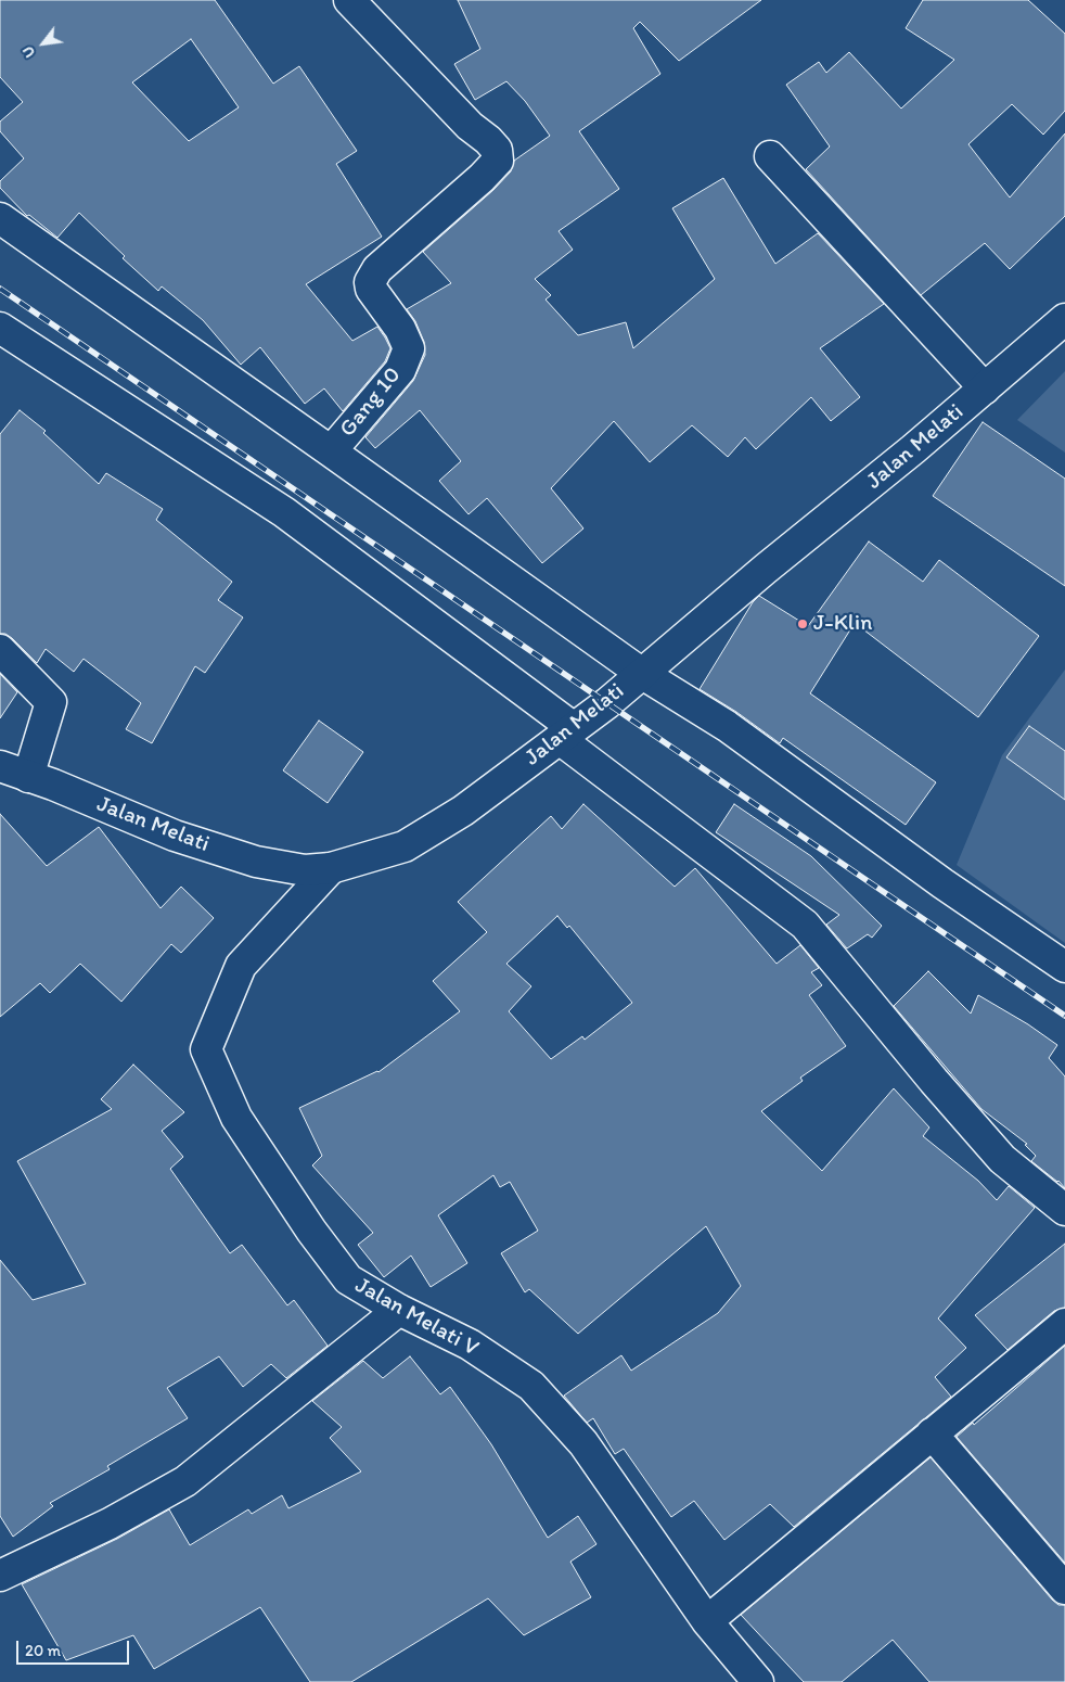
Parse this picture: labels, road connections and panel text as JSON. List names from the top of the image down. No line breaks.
{"streets":{"street":["Gang 10","Jalan Melati","Jalan Melati V"]},"crossings":[["Gang 10","Jalan Melati"],["Jalan Melati","Jalan Melati V"]],"places":["J-Klin"],"scale_bar":"20 m","north":"bottom left"}
